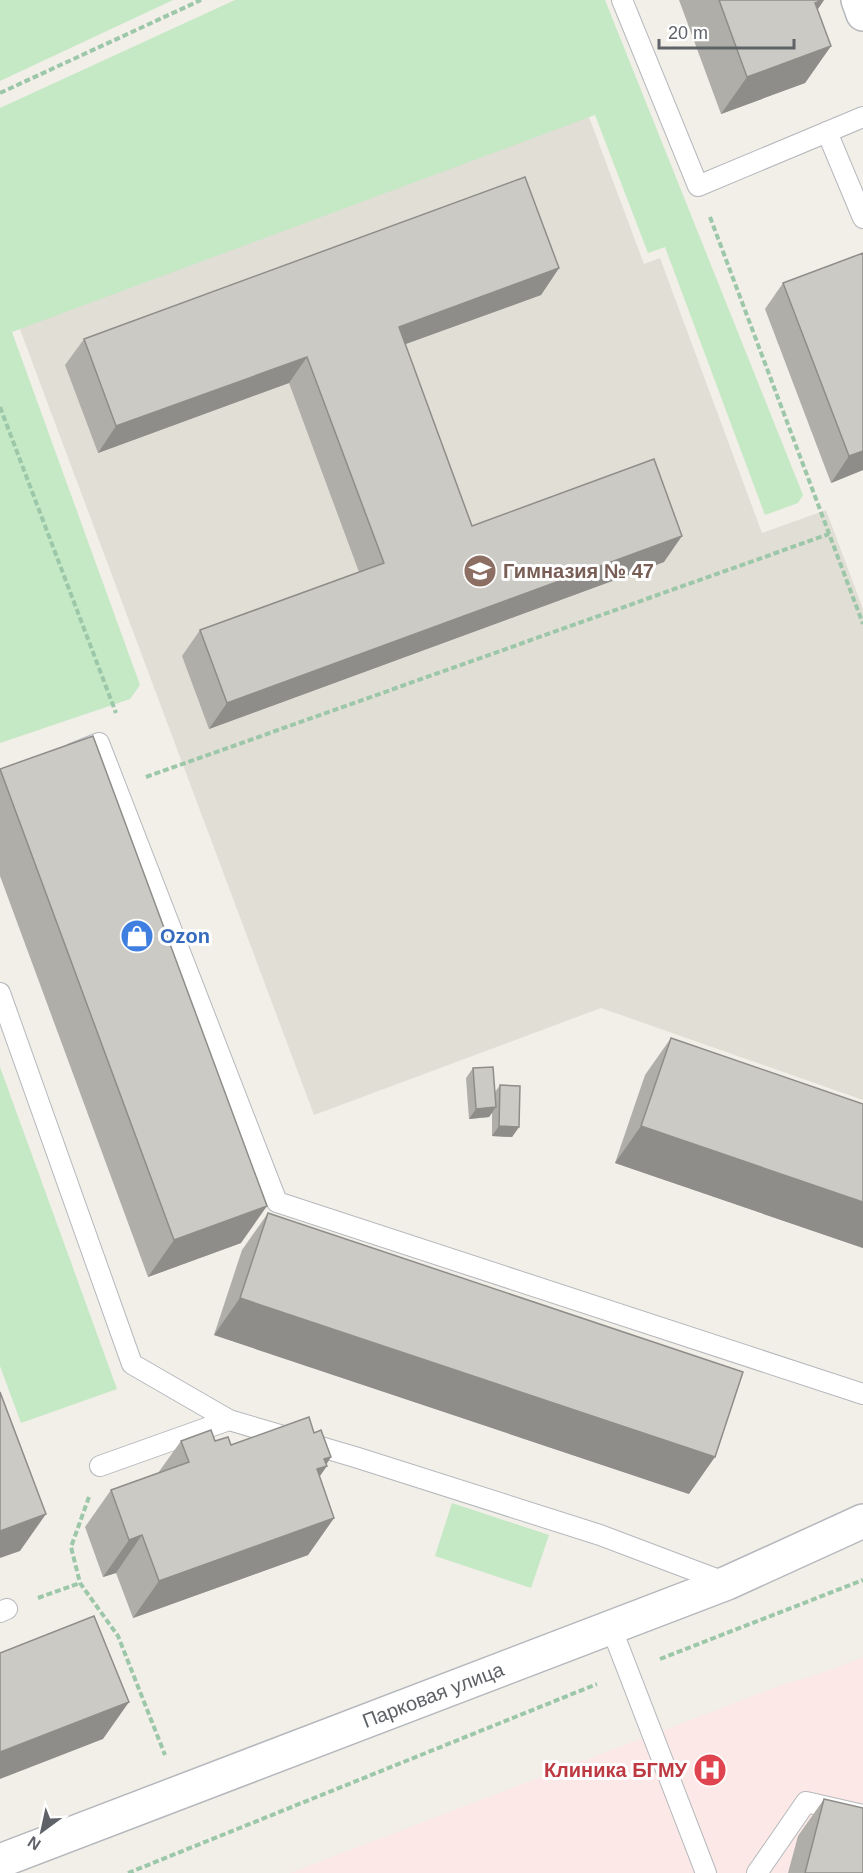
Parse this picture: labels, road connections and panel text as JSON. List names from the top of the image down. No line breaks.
{"streets":{"street":["Парковая улица"]},"places":{"school or university":["Гимназия № 47"],"shop":["Ozon"],"hospital":["Клиника БГМУ"]},"scale_bar":"20 m","north":"bottom left"}
